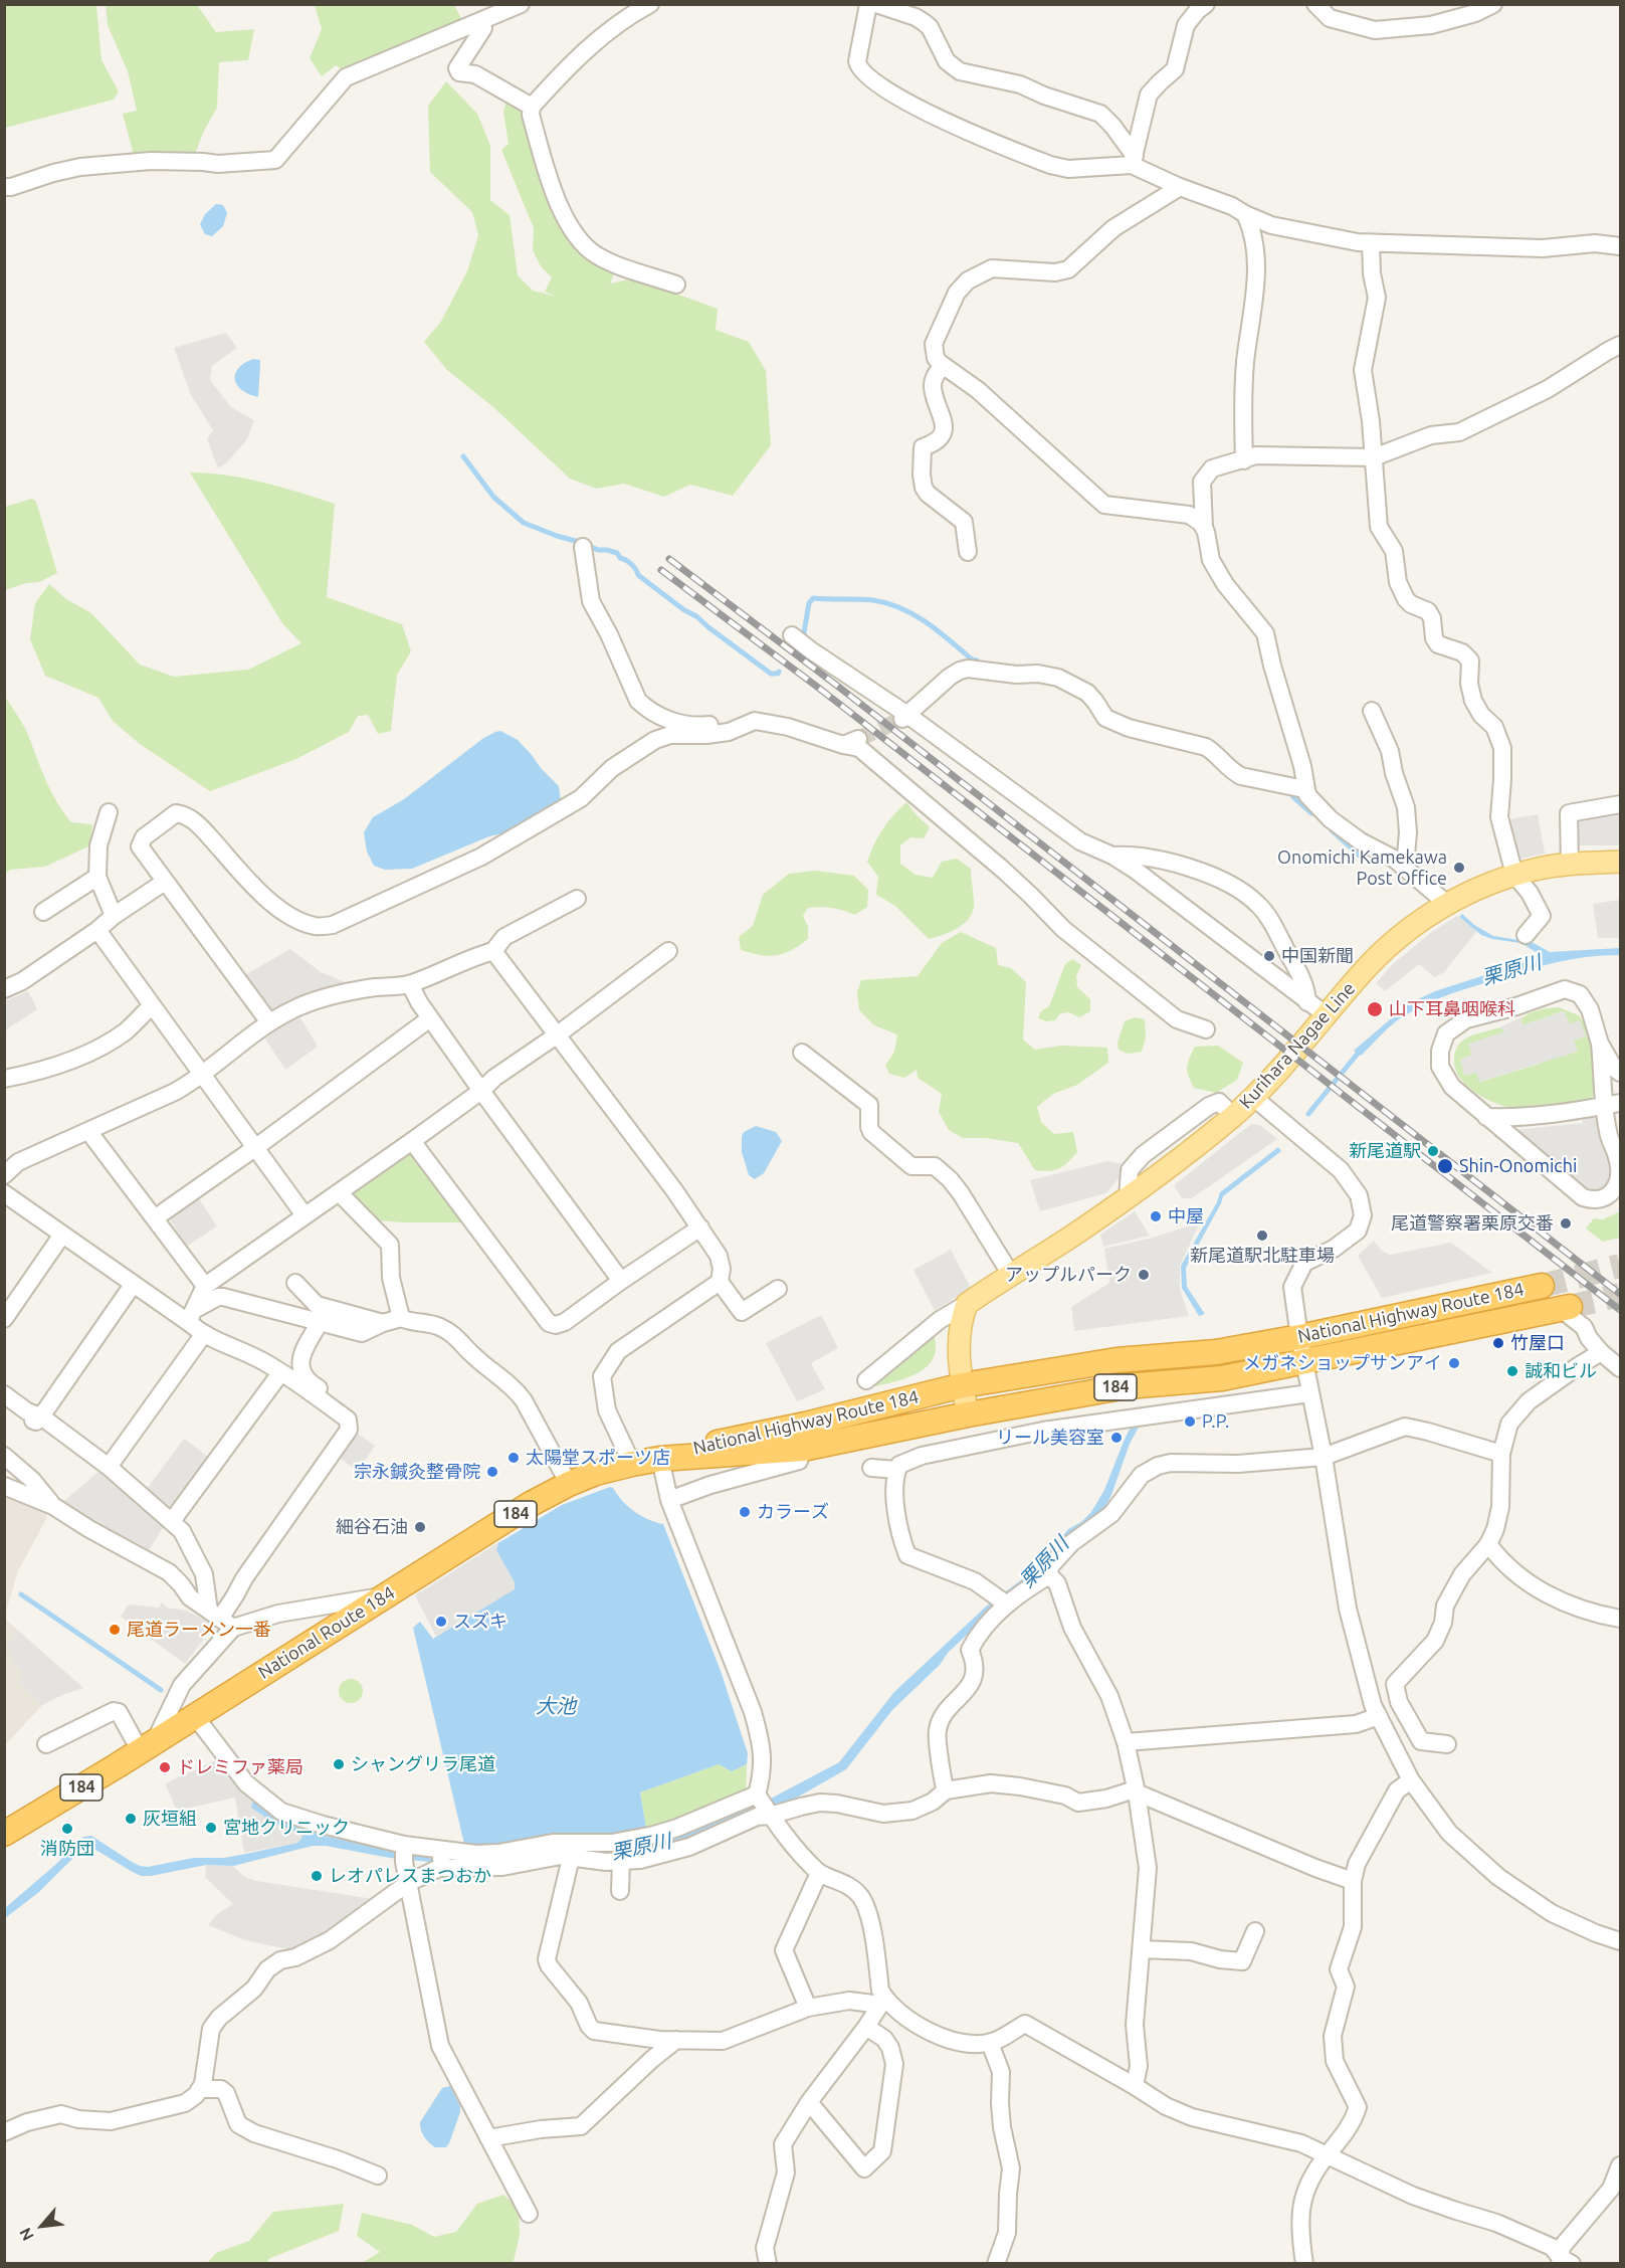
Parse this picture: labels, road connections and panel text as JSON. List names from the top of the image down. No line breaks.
{"streets":{"highway":["National Highway Route 184","184","National Route 184"],"main road":["Kurihara Nagae Line"]},"crossings":[["National Highway Route 184","National Route 184"]],"water":["栗原川","大池"],"places":["Onomichi Kamekawa Post Office","中国新聞","山下耳鼻咽喉科","新尾道駅","Shin-Onomichi","中屋","尾道警察署栗原交番","新尾道駅北駐車場","アップルパーク","竹屋口","メガネショップサンアイ","誠和ビル","P.P.","リール美容室","太陽堂スポーツ店","宗永鍼灸整骨院","カラーズ","細谷石油","スズキ","尾道ラーメン一番","シャングリラ尾道","ドレミファ薬局","灰垣組","宮地クリニック","消防団","レオパレスまつおか"],"north":"bottom left"}
